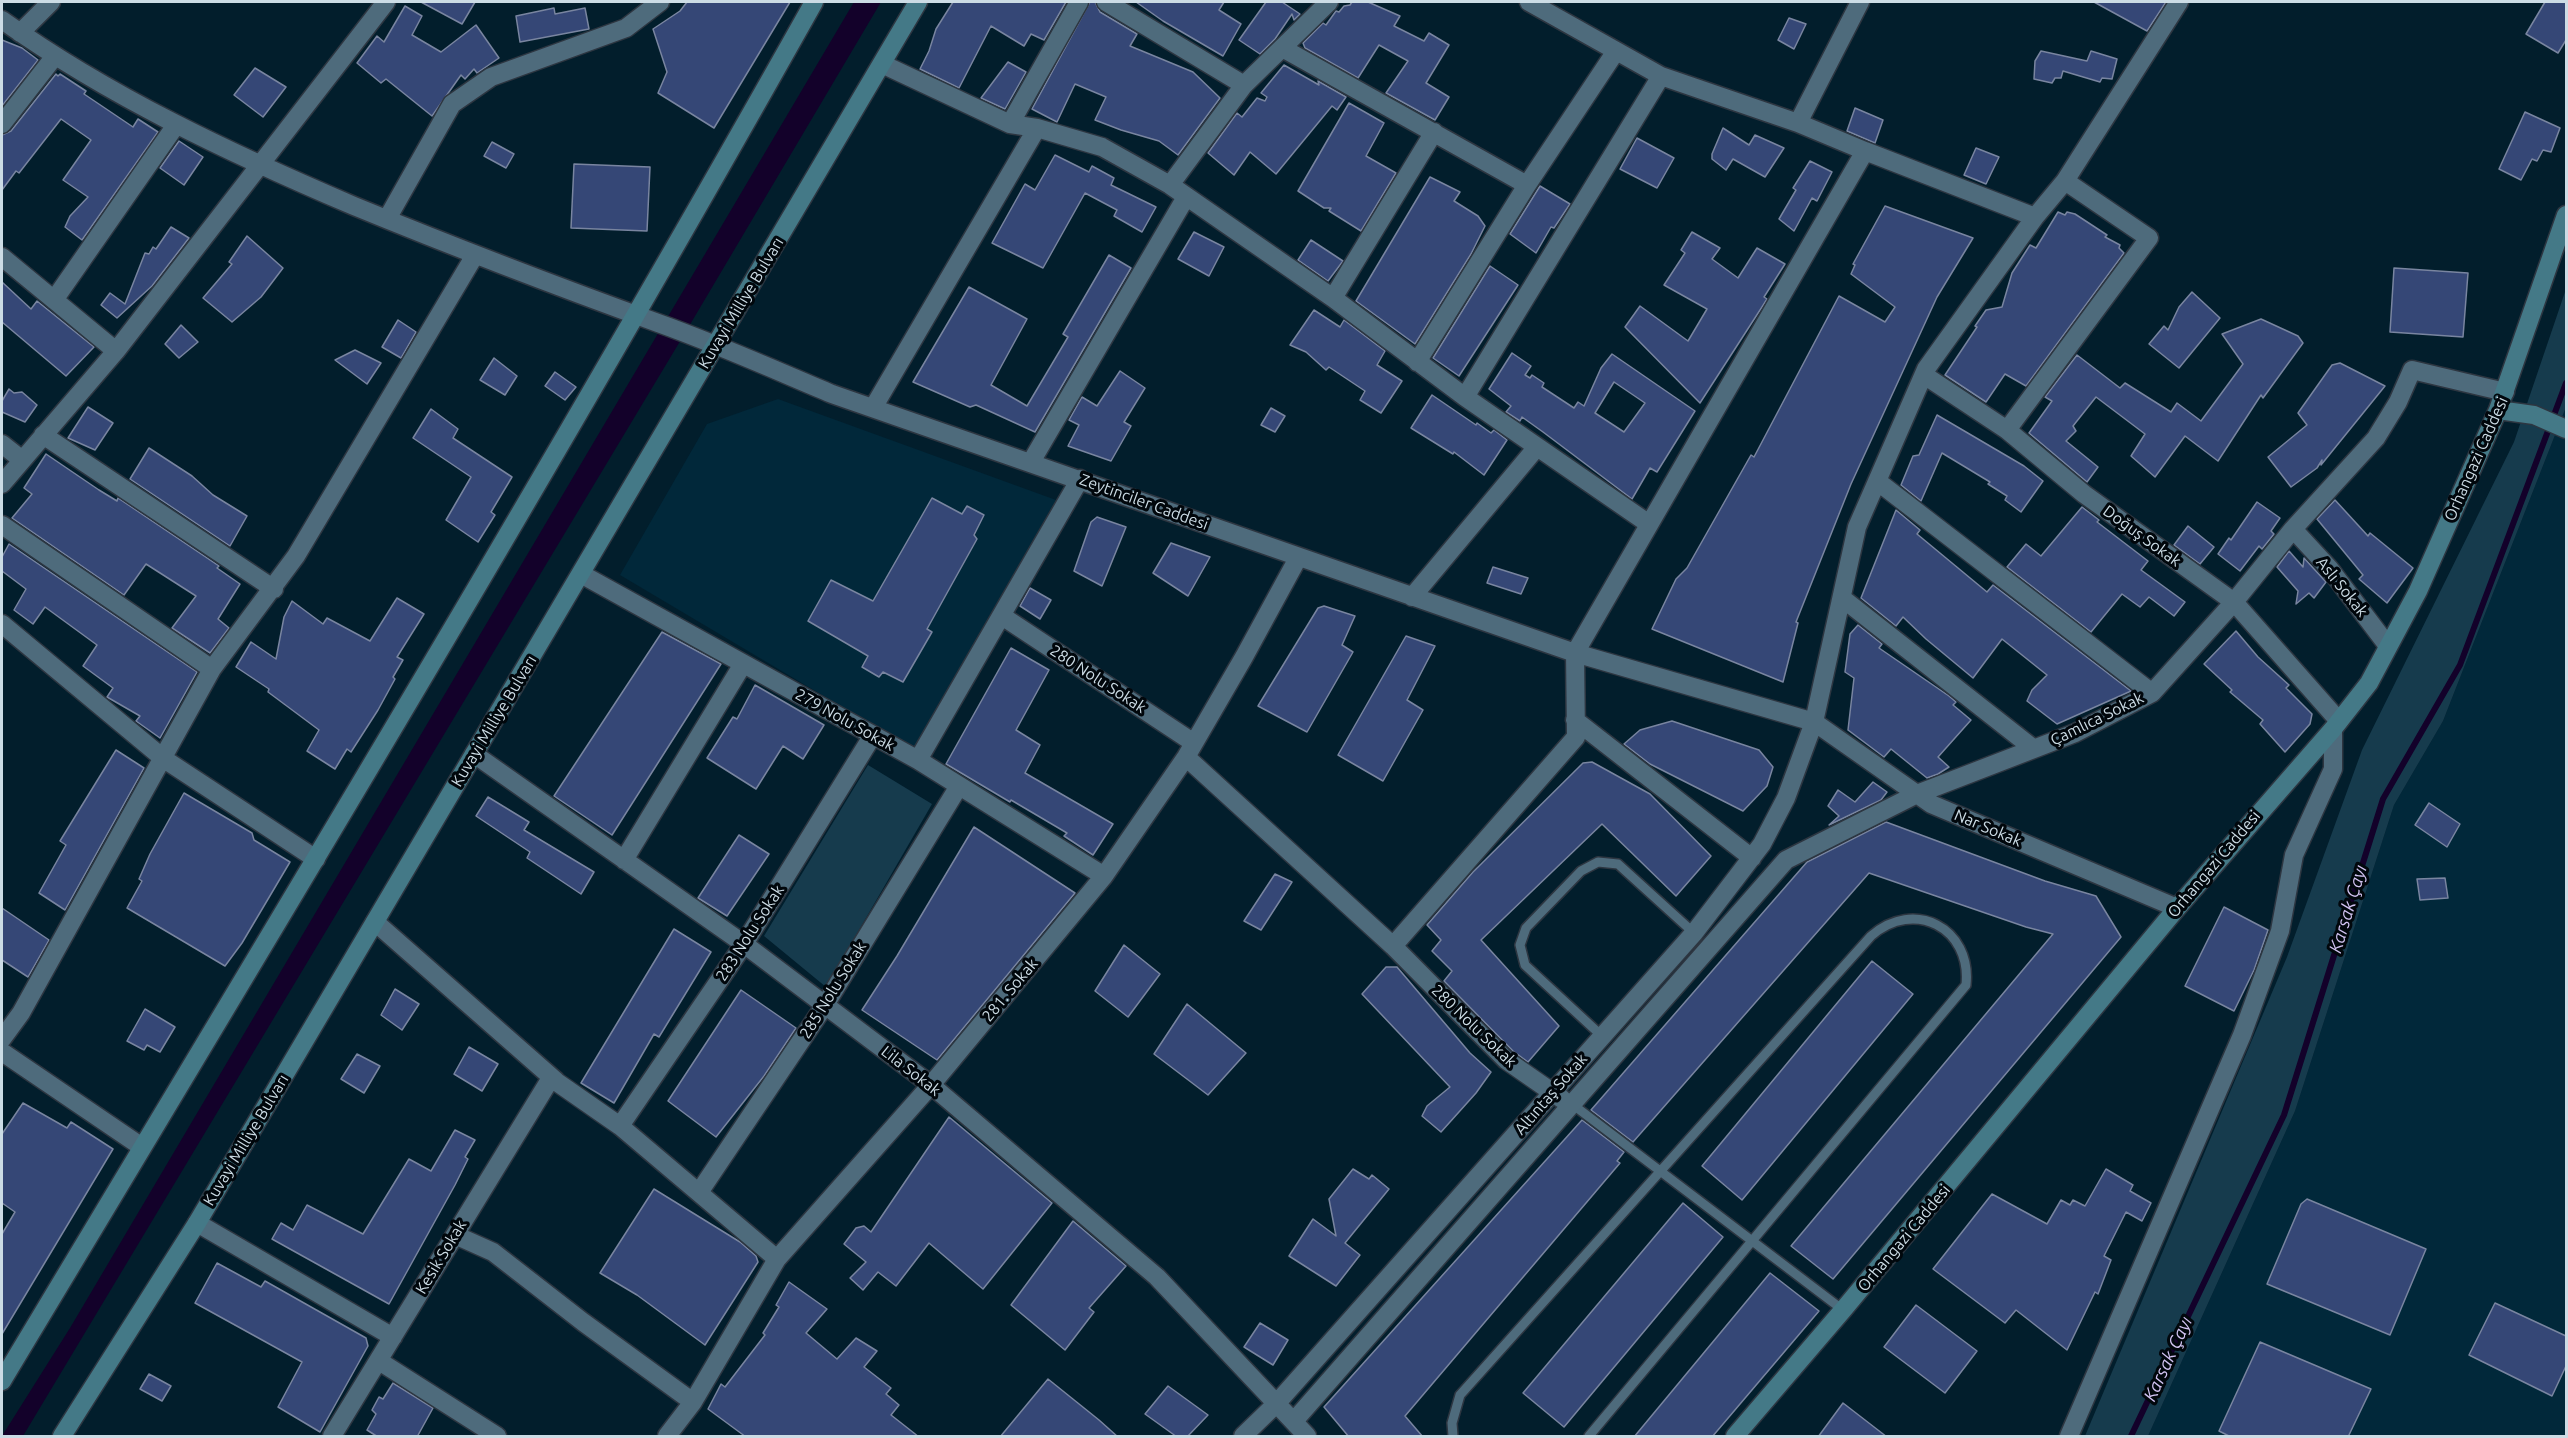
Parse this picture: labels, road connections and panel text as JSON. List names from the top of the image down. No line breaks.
{"streets":{"main road":["Kuvayi Milliye Bulvarı","Orhangazi Caddesi"],"street":["Zeytinciler Caddesi","Doğuş Sokak","Aslı Sokak","280 Nolu Sokak","Çamlıca Sokak","279 Nolu Sokak","Nar Sokak","283 Nolu Sokak","285 Nolu Sokak","281. Sokak","Lila Sokak","Altıntaş Sokak","Kesik Sokak"]},"crossings":[["Kuvayi Milliye Bulvarı","Zeytinciler Caddesi"],["Kuvayi Milliye Bulvarı","279 Nolu Sokak"],["Kuvayi Milliye Bulvarı","Lila Sokak"],["Orhangazi Caddesi","Doğuş Sokak"],["Orhangazi Caddesi","Aslı Sokak"],["Orhangazi Caddesi","280 Nolu Sokak"],["Orhangazi Caddesi","Çamlıca Sokak"],["Orhangazi Caddesi","Nar Sokak"],["Zeytinciler Caddesi","Nar Sokak"],["Zeytinciler Caddesi","281. Sokak"],["Zeytinciler Caddesi","Altıntaş Sokak"],["Doğuş Sokak","Çamlıca Sokak"],["Doğuş Sokak","Altıntaş Sokak"],["Aslı Sokak","Çamlıca Sokak"],["280 Nolu Sokak","281. Sokak"],["280 Nolu Sokak","Altıntaş Sokak"],["Çamlıca Sokak","Nar Sokak"],["Çamlıca Sokak","Altıntaş Sokak"],["279 Nolu Sokak","283 Nolu Sokak"],["279 Nolu Sokak","285 Nolu Sokak"],["279 Nolu Sokak","281. Sokak"],["Nar Sokak","Altıntaş Sokak"],["283 Nolu Sokak","Lila Sokak"],["285 Nolu Sokak","Lila Sokak"],["281. Sokak","Lila Sokak"],["Lila Sokak","Altıntaş Sokak"]],"water":["Karsak Çayı"]}
